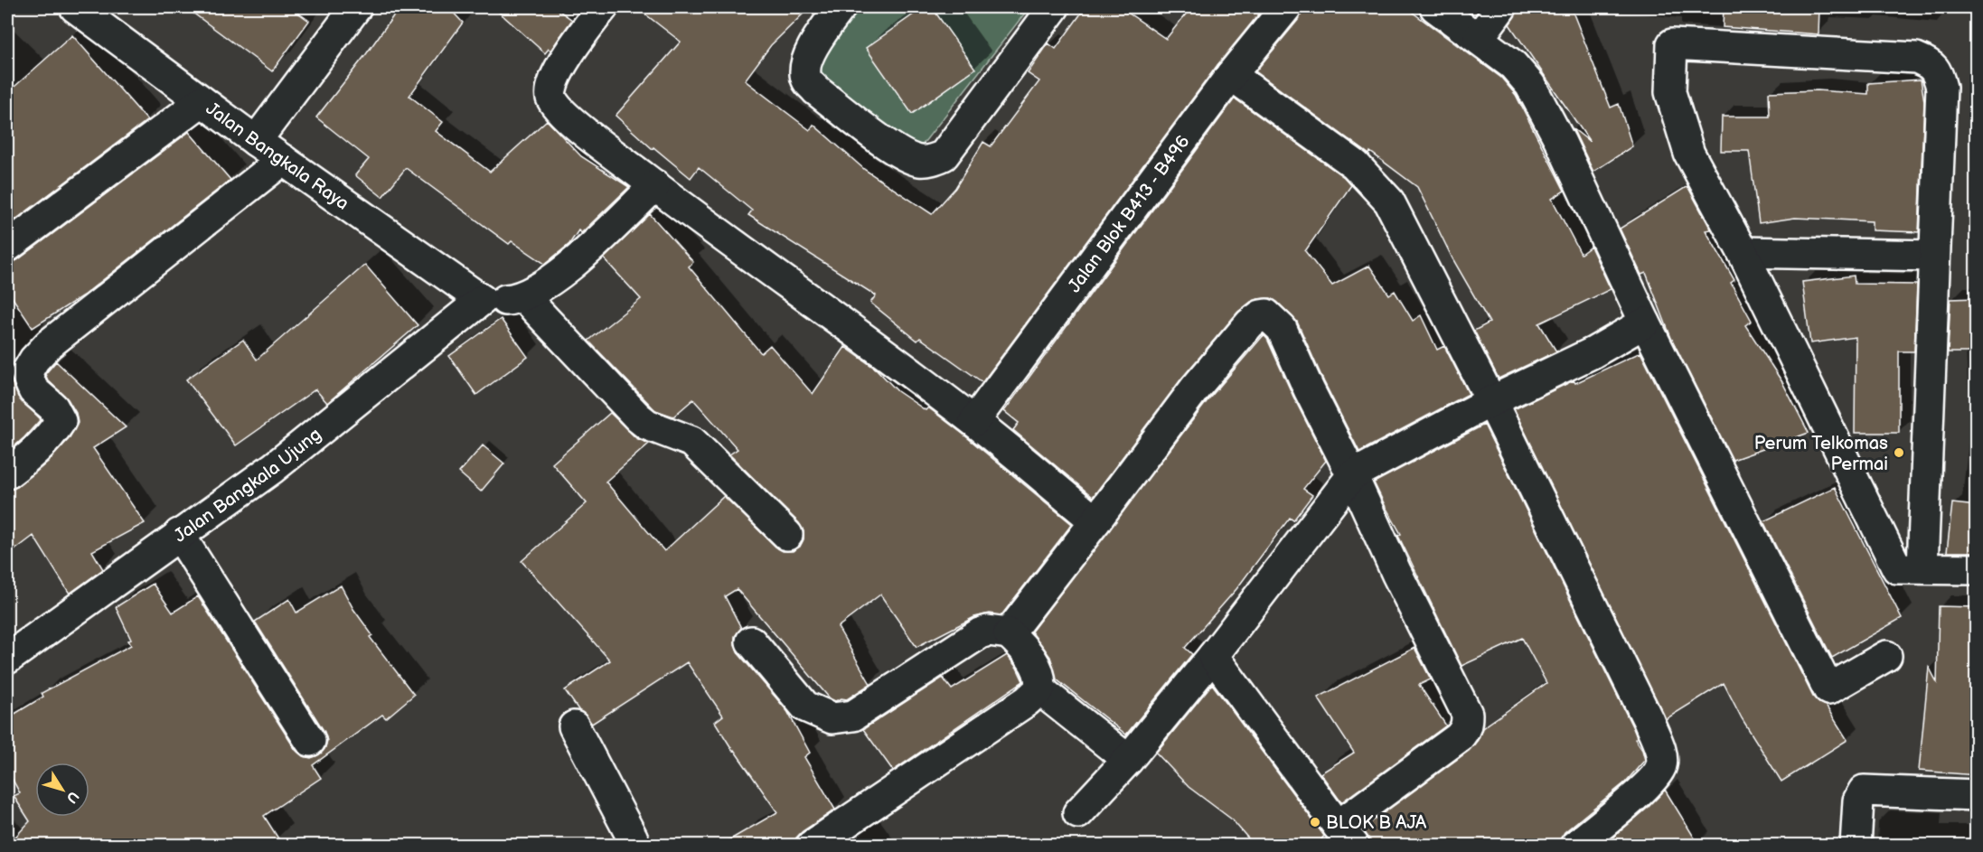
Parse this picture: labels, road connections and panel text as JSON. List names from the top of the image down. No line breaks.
{"streets":{"street":["Jalan Bangkala Raya","Jalan Blok B413 - B496","Jalan Bangkala Ujung"]},"crossings":[["Jalan Bangkala Raya","Jalan Bangkala Ujung"]],"places":["Perum Telkomas Permai","BLOK B AJA"],"north":"bottom right"}
